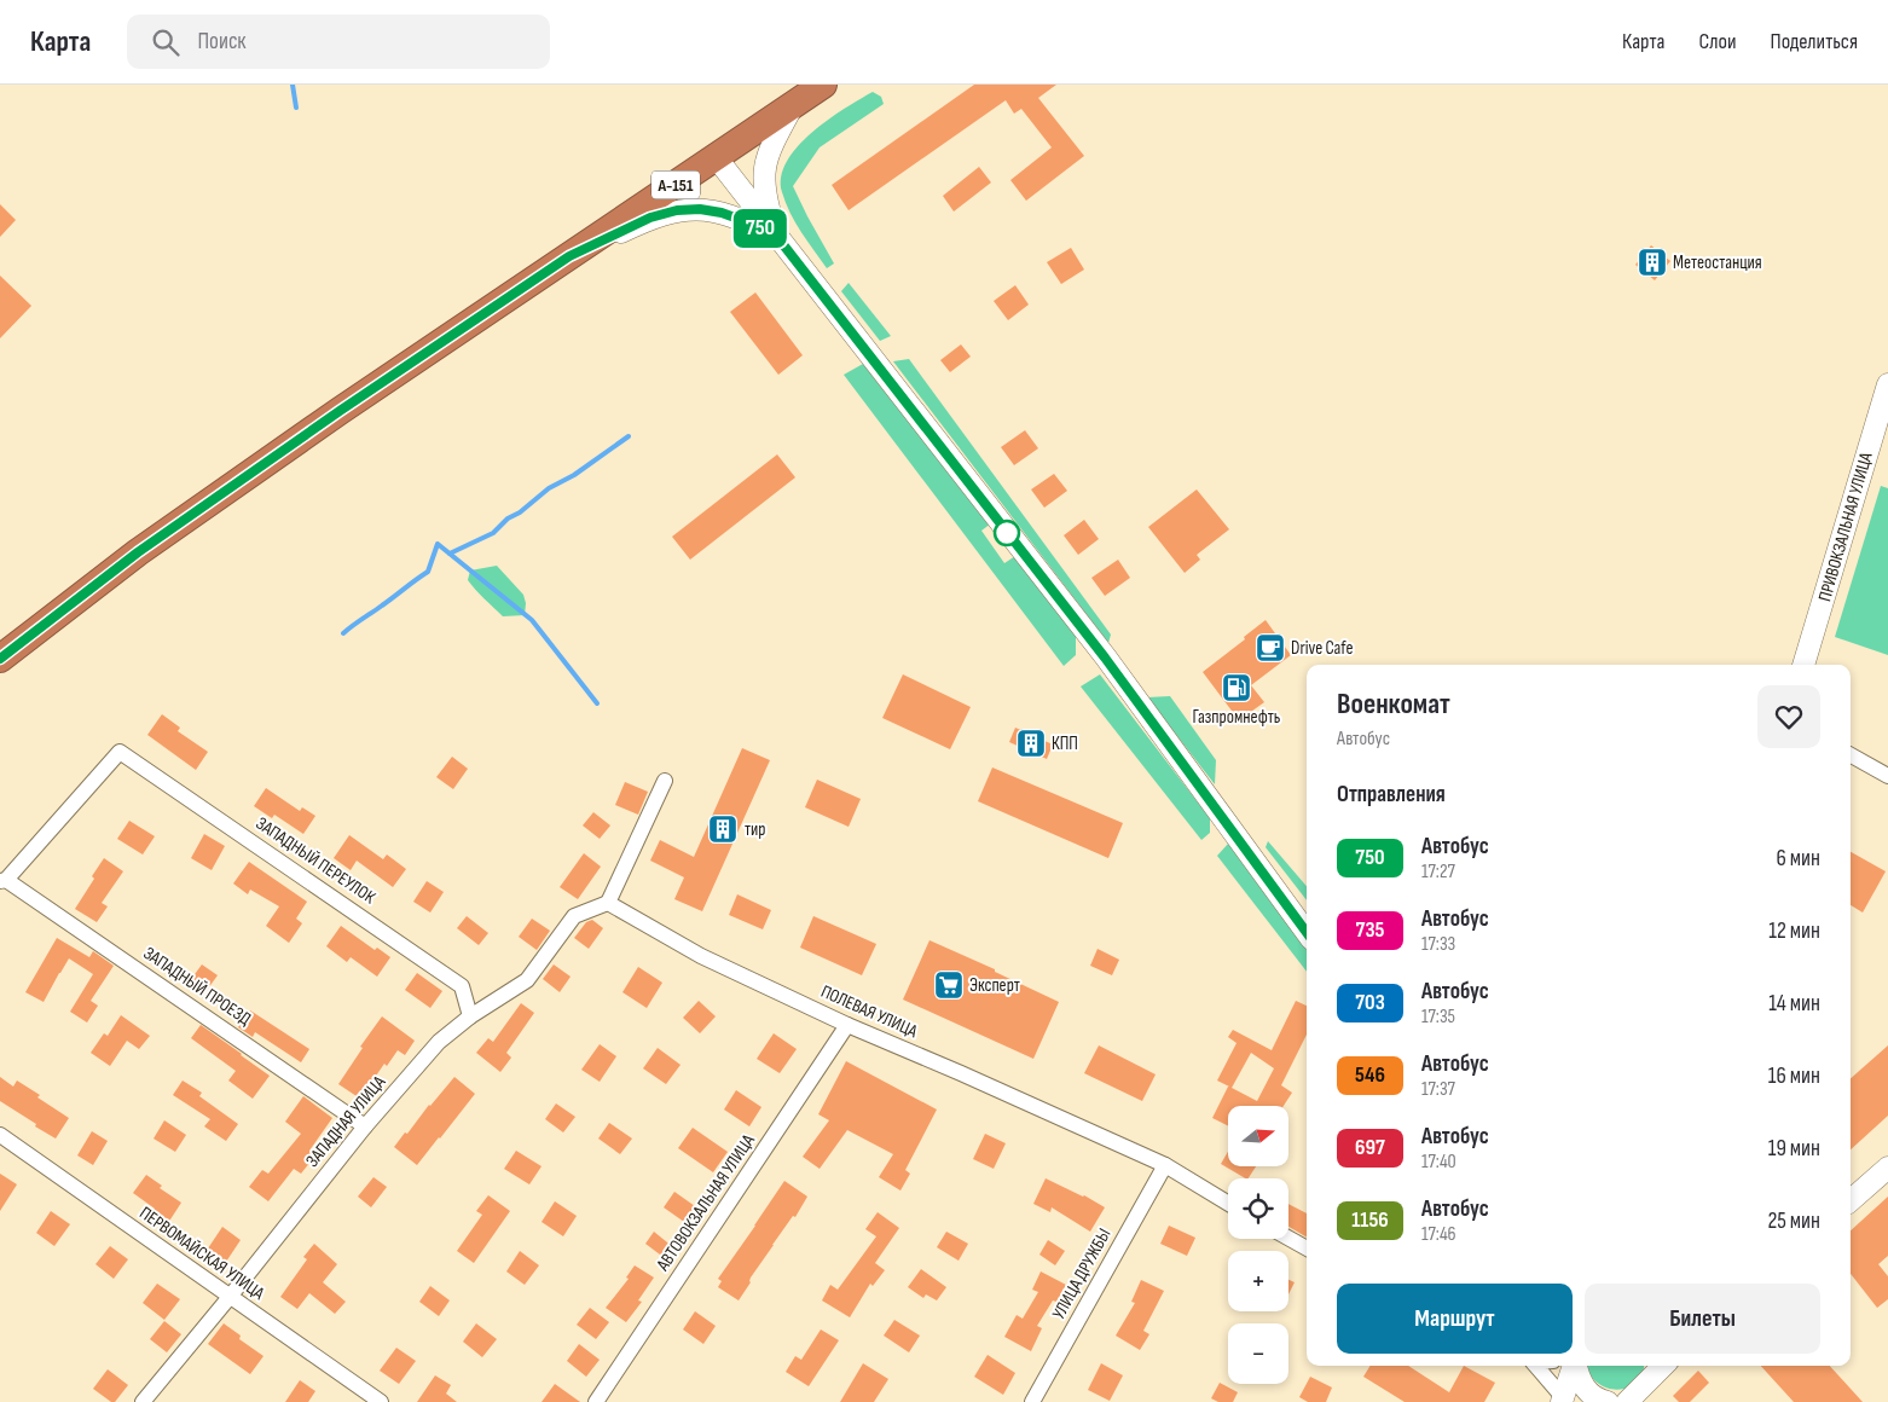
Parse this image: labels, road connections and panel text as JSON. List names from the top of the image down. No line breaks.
{"streets":{"highway":["А-151"],"main road":["ПРИВОКЗАЛЬНАЯ УЛИЦА"],"street":["ЗАПАДНЫЙ ПЕРЕУЛОК","ЗАПАДНЫЙ ПРОЕЗД","ПОЛЕВАЯ УЛИЦА","ЗАПАДНАЯ УЛИЦА","АВТОВОКЗАЛЬНАЯ УЛИЦА","ПЕРВОМАЙСКАЯ УЛИЦА","УЛИЦА ДРУЖБЫ"]},"crossings":[["ЗАПАДНЫЙ ПЕРЕУЛОК","ЗАПАДНЫЙ ПРОЕЗД"],["ЗАПАДНЫЙ ПЕРЕУЛОК","ЗАПАДНАЯ УЛИЦА"],["ЗАПАДНЫЙ ПРОЕЗД","ЗАПАДНАЯ УЛИЦА"],["ПОЛЕВАЯ УЛИЦА","ЗАПАДНАЯ УЛИЦА"],["ПОЛЕВАЯ УЛИЦА","АВТОВОКЗАЛЬНАЯ УЛИЦА"],["ПОЛЕВАЯ УЛИЦА","УЛИЦА ДРУЖБЫ"],["ЗАПАДНАЯ УЛИЦА","ПЕРВОМАЙСКАЯ УЛИЦА"]],"places":{"building":["Метеостанция","КПП","тир"],"cafe":["Drive Cafe"],"fuel station":["Газпромнефть"],"supermarket":["Эксперт"]},"lines":["bus line 750"],"north":"right","page":{"header":"Карта","search":"Поиск","nav":["Карта","Слои","Поделиться"],"on_map":"750","heading":[["Военкомат","Автобус"],"Отправления"],"list":[{"mark":"750","name":"Автобус","note":"17:27","value":"6 мин"},{"mark":"735","name":"Автобус","note":"17:33","value":"12 мин"},{"mark":"703","name":"Автобус","note":"17:35","value":"14 мин"},{"mark":"546","name":"Автобус","note":"17:37","value":"16 мин"},{"mark":"697","name":"Автобус","note":"17:40","value":"19 мин"},{"mark":"1156","name":"Автобус","note":"17:46","value":"25 мин"}],"map_buttons":["+","−"],"buttons":["Маршрут","Билеты"]}}
